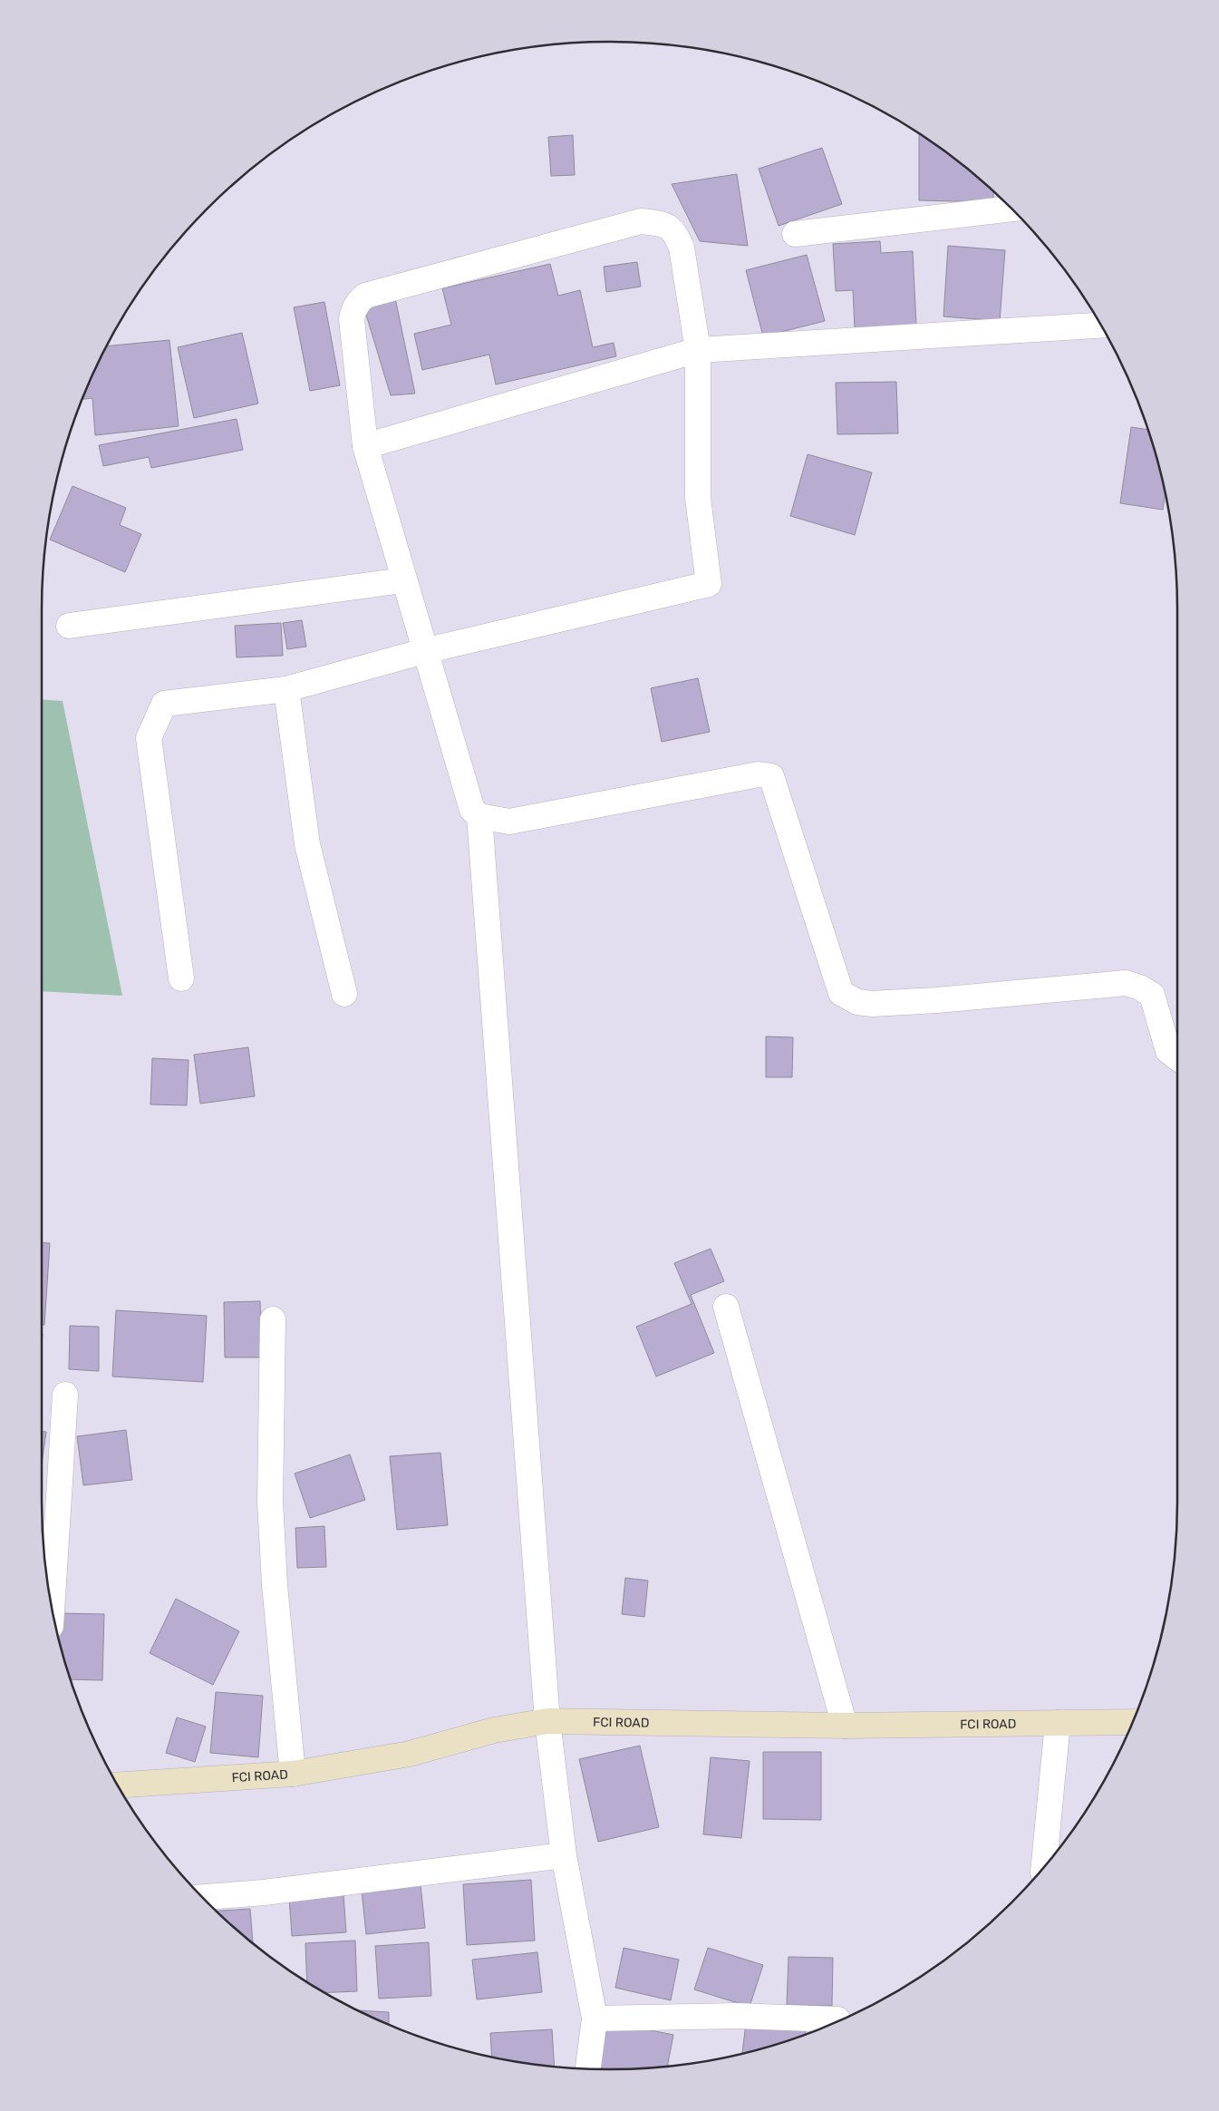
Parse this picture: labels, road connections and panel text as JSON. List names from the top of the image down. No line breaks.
{"streets":{"street":["FCI ROAD"]}}
